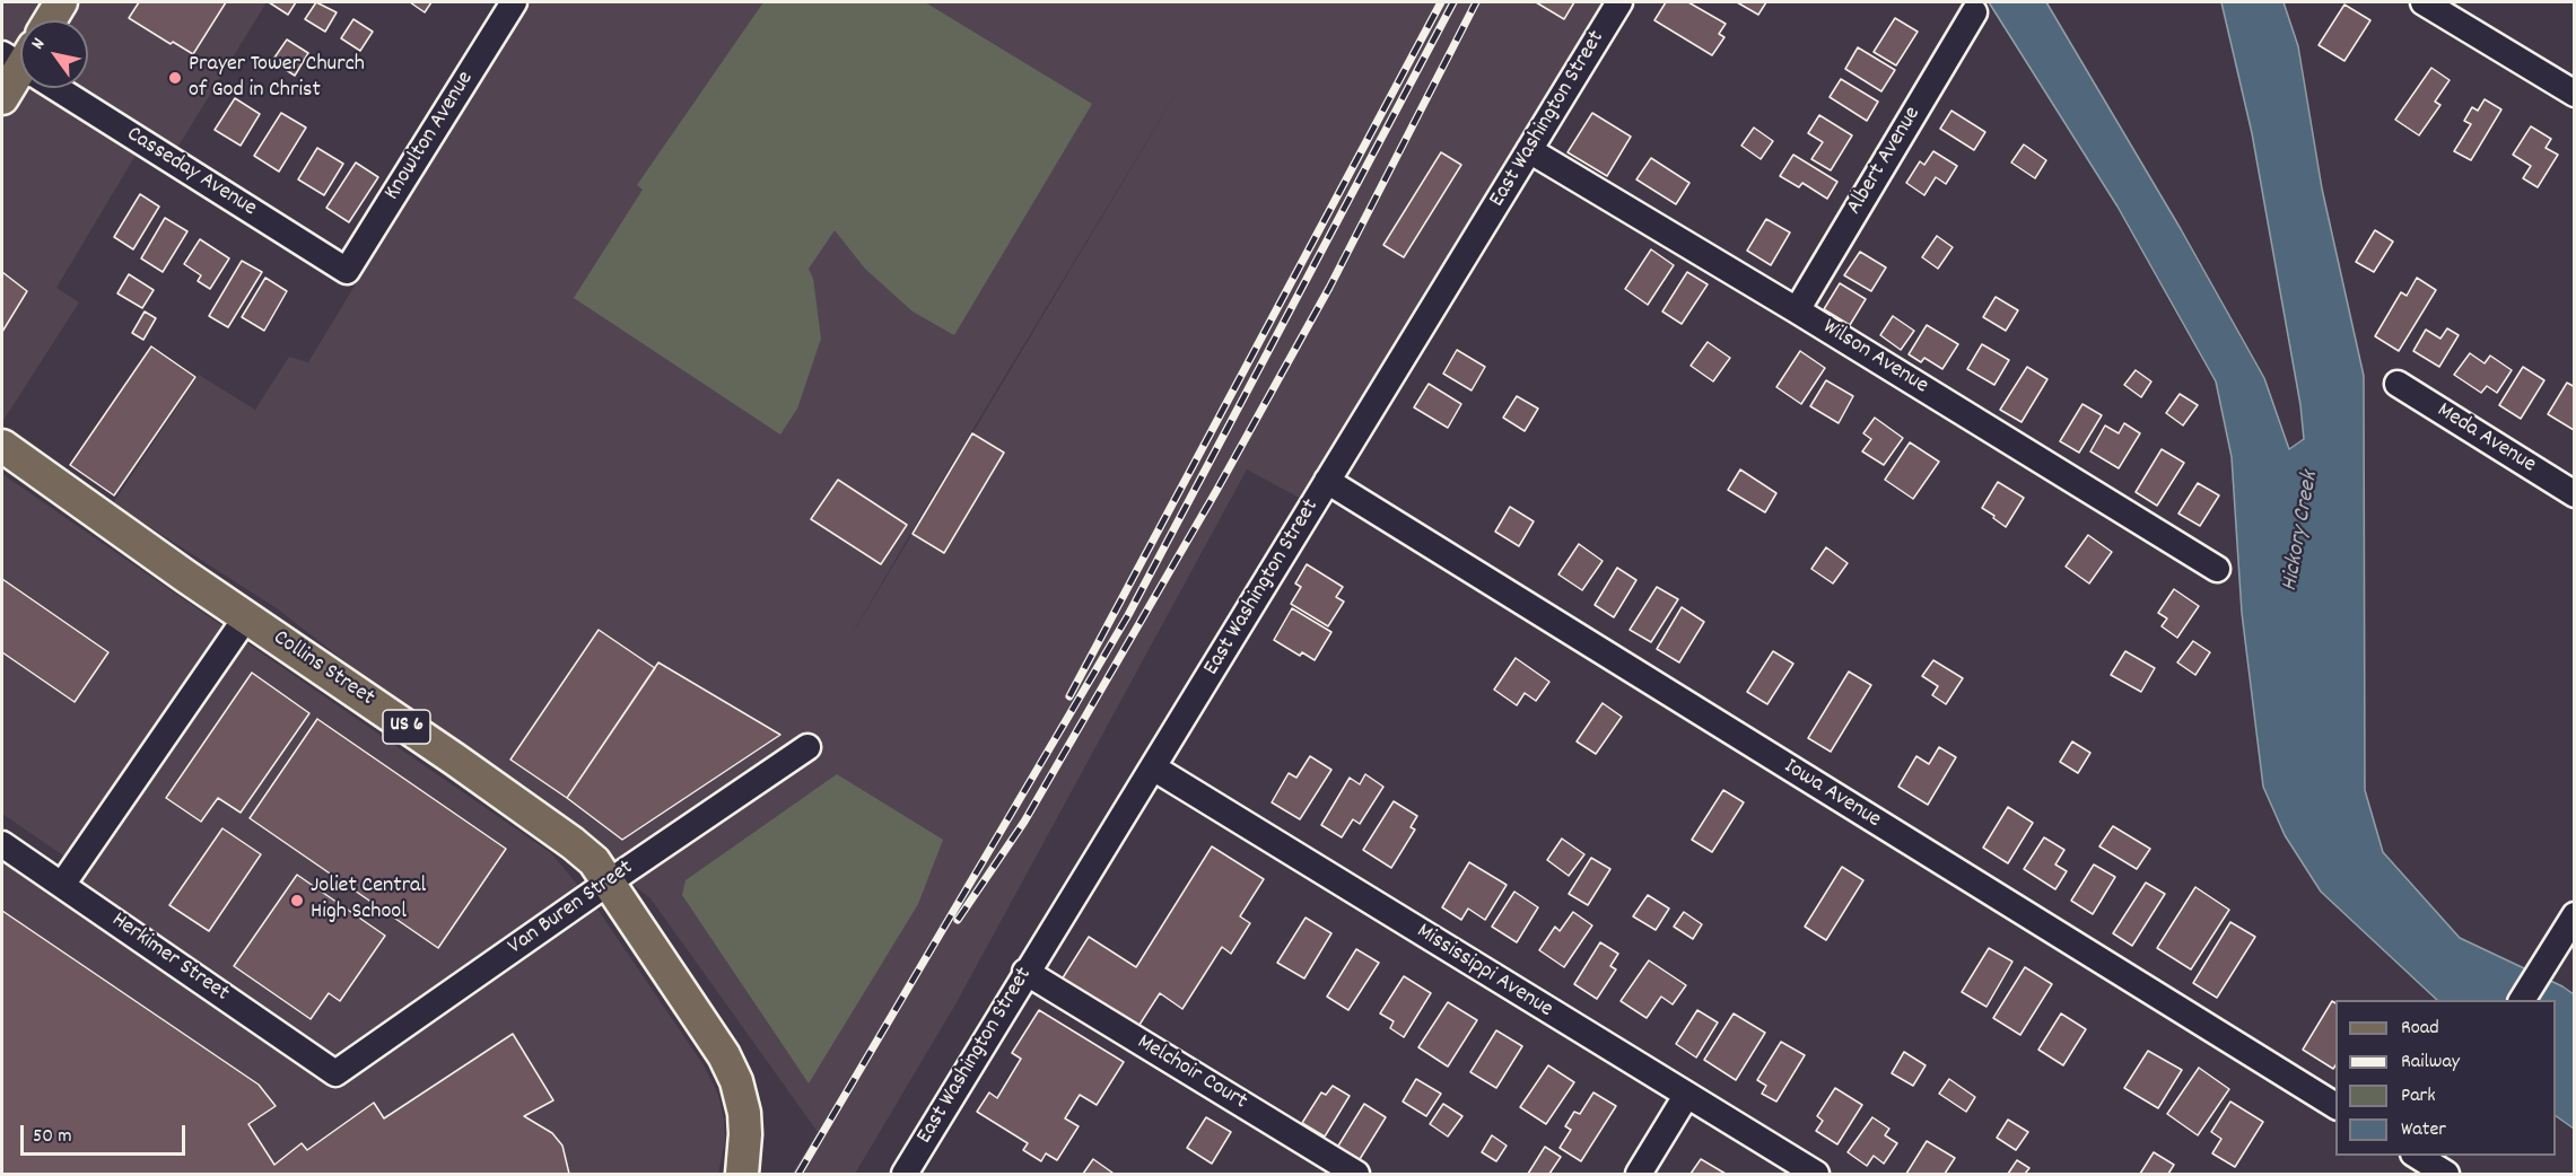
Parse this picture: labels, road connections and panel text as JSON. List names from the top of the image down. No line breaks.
{"streets":{"main road":["Collins Street","US 6"],"street":["East Washington Street","Knowlton Avenue","Albert Avenue","Casseday Avenue","Wilson Avenue","Meda Avenue","Iowa Avenue","Van Buren Street","Herkimer Street","Mississippi Avenue","Melchoir Court"]},"crossings":[["East Washington Street","Wilson Avenue"],["East Washington Street","Iowa Avenue"],["East Washington Street","Mississippi Avenue"],["East Washington Street","Melchoir Court"],["Knowlton Avenue","Casseday Avenue"],["Albert Avenue","Wilson Avenue"],["Collins Street","Van Buren Street"],["Van Buren Street","Herkimer Street"]],"water":["Hickory Creek"],"places":["Prayer Tower Church of God in Christ","Joliet Central High School"],"legend":["Road","Railway","Park","Water"],"scale_bar":"50 m","north":"top left"}
